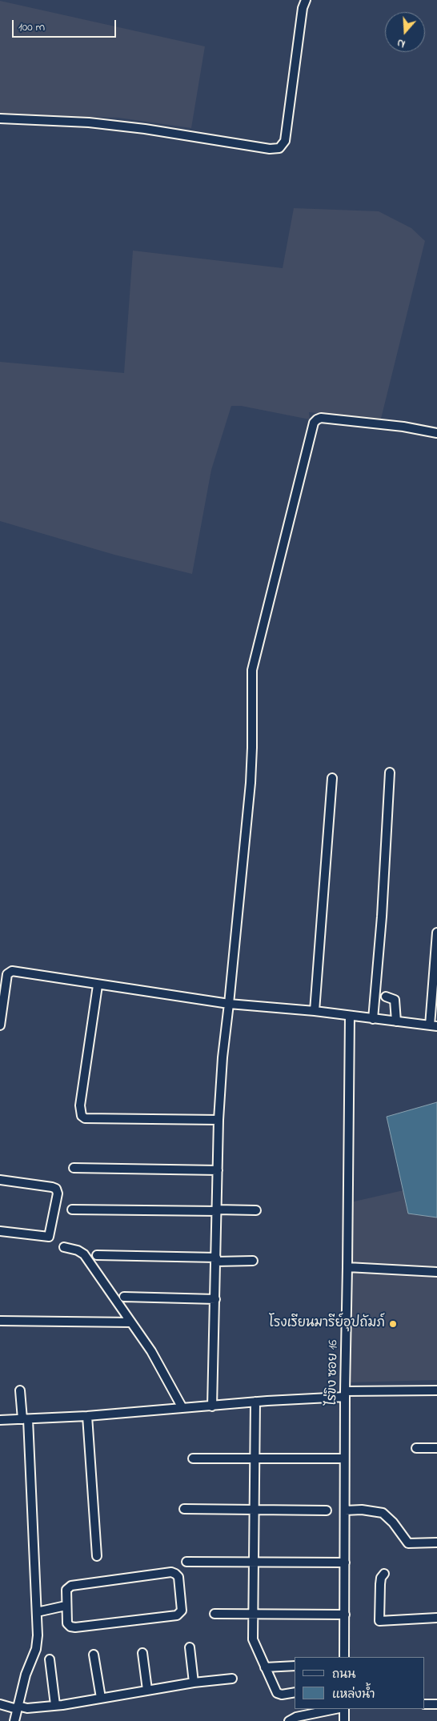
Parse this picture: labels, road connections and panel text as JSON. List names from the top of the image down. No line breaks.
{"streets":{"street":["ไร่ขิง ซอย 16"]},"places":["โรงเรียนมารีย์อุปถัมภ์"],"legend":["ถนน","แหล่งน้ำ"],"scale_bar":"100 m","north":"bottom"}
